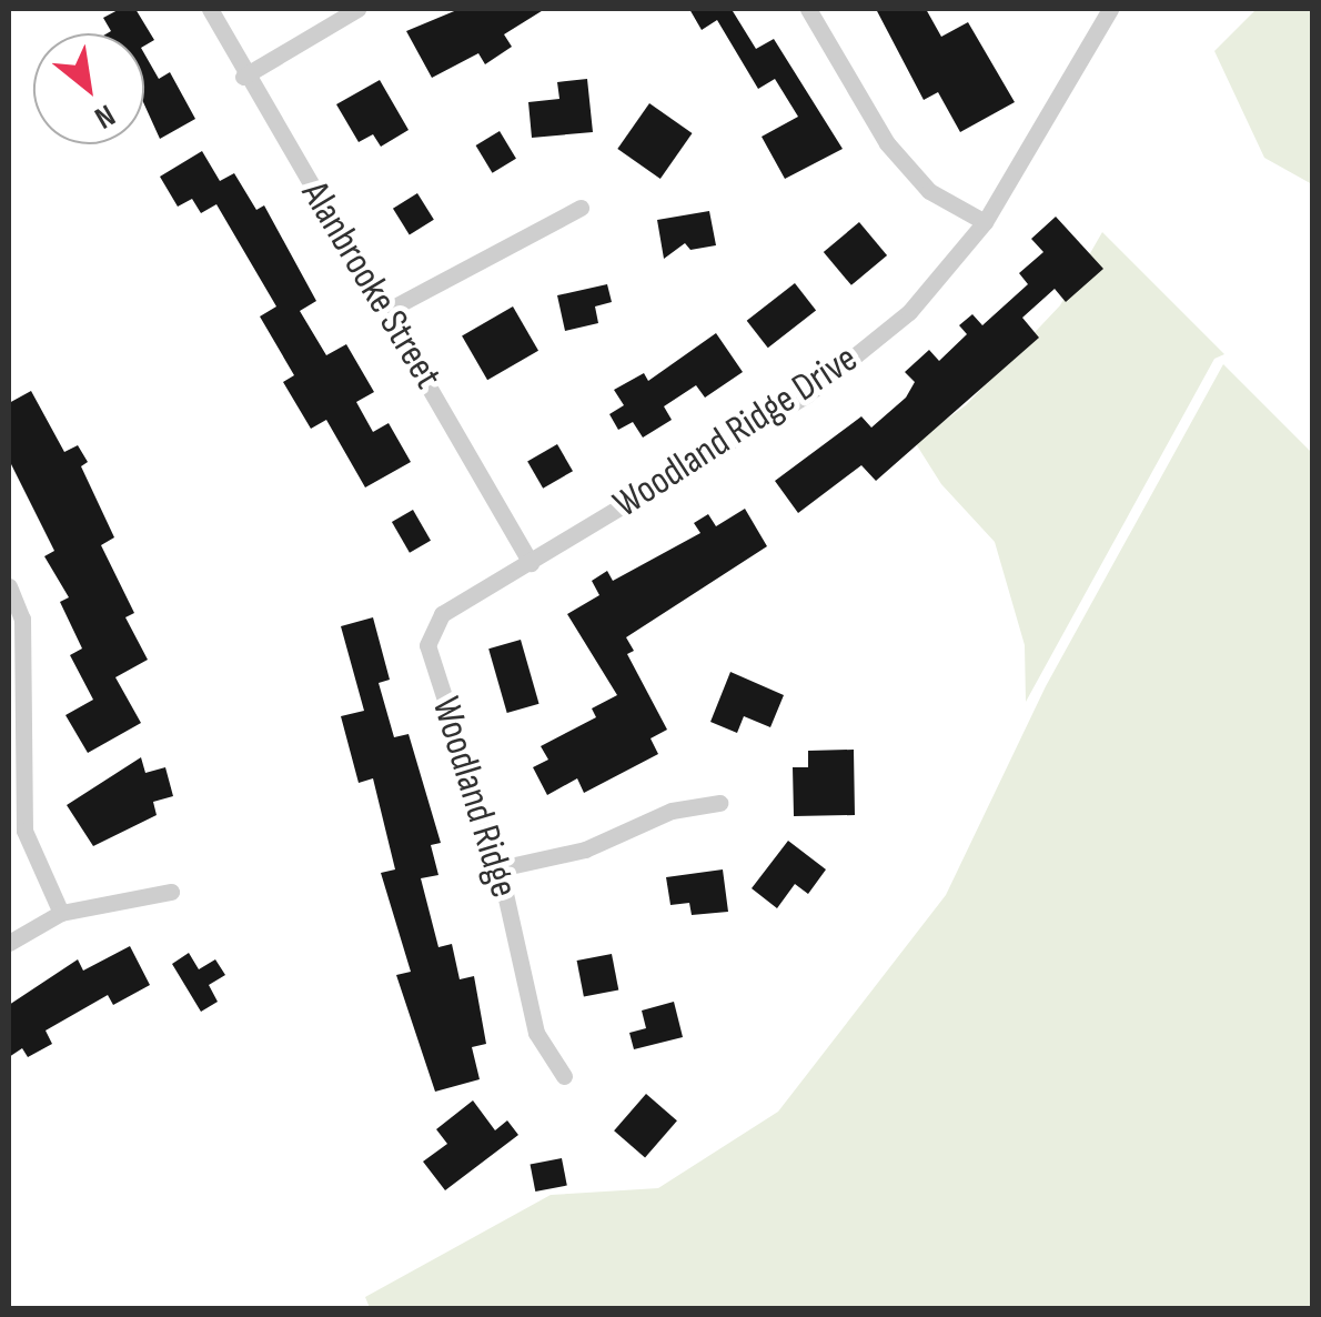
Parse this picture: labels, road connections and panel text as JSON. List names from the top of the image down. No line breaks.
{"streets":{"street":["Alanbrooke Street","Woodland Ridge Drive","Woodland Ridge"]},"crossings":[["Alanbrooke Street","Woodland Ridge Drive"],["Alanbrooke Street","Woodland Ridge"],["Woodland Ridge Drive","Woodland Ridge"]],"north":"bottom right"}
